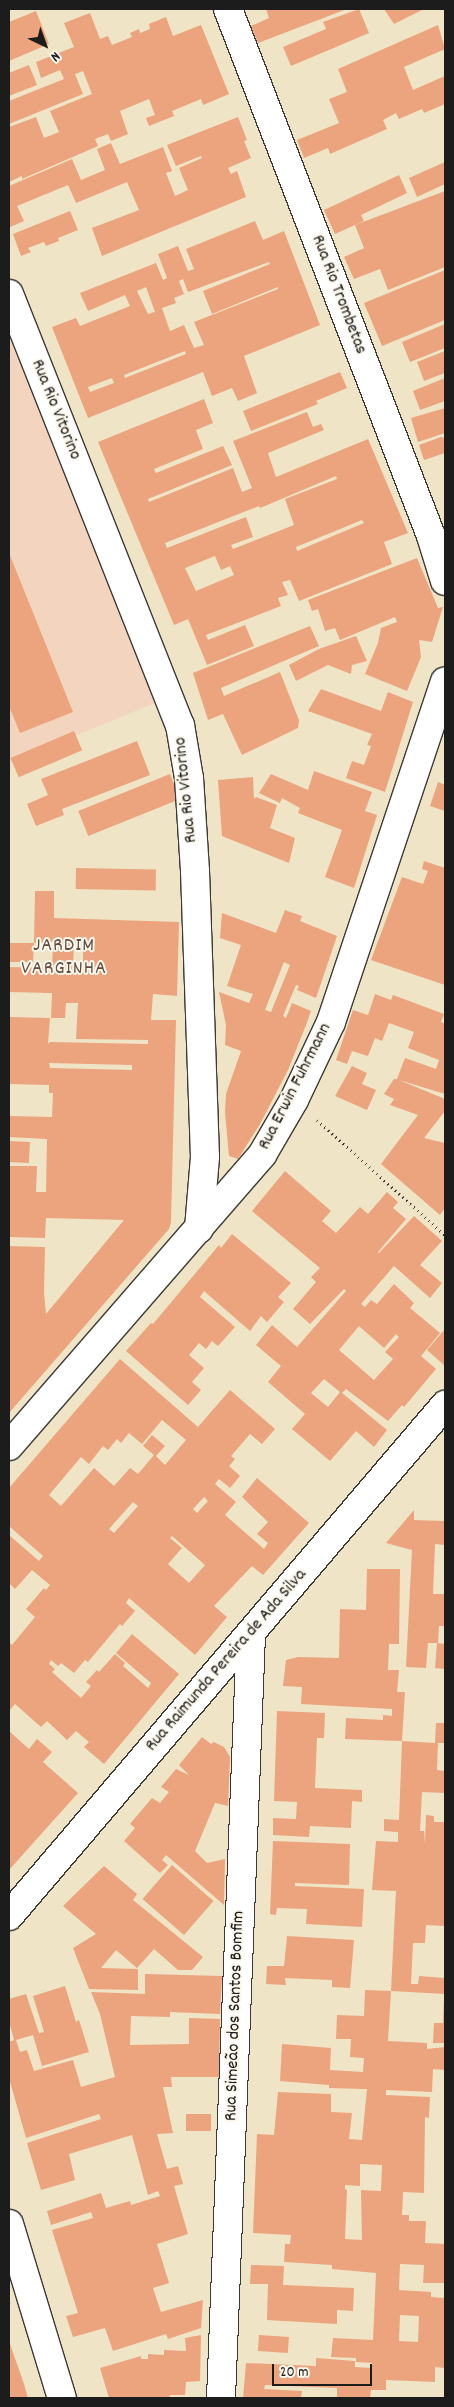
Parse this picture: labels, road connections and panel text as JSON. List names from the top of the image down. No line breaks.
{"streets":{"street":["Rua Rio Trombetas","Rua Rio Vitorino","Rua Erwin Fuhrmann","Rua Raimunda Pereira de Ada Silva","Rua Simeão dos Santos Bomfim"]},"crossings":[["Rua Rio Vitorino","Rua Erwin Fuhrmann"],["Rua Raimunda Pereira de Ada Silva","Rua Simeão dos Santos Bomfim"]],"districts":["JARDIM VARGINHA"],"scale_bar":"20 m","north":"bottom right"}
